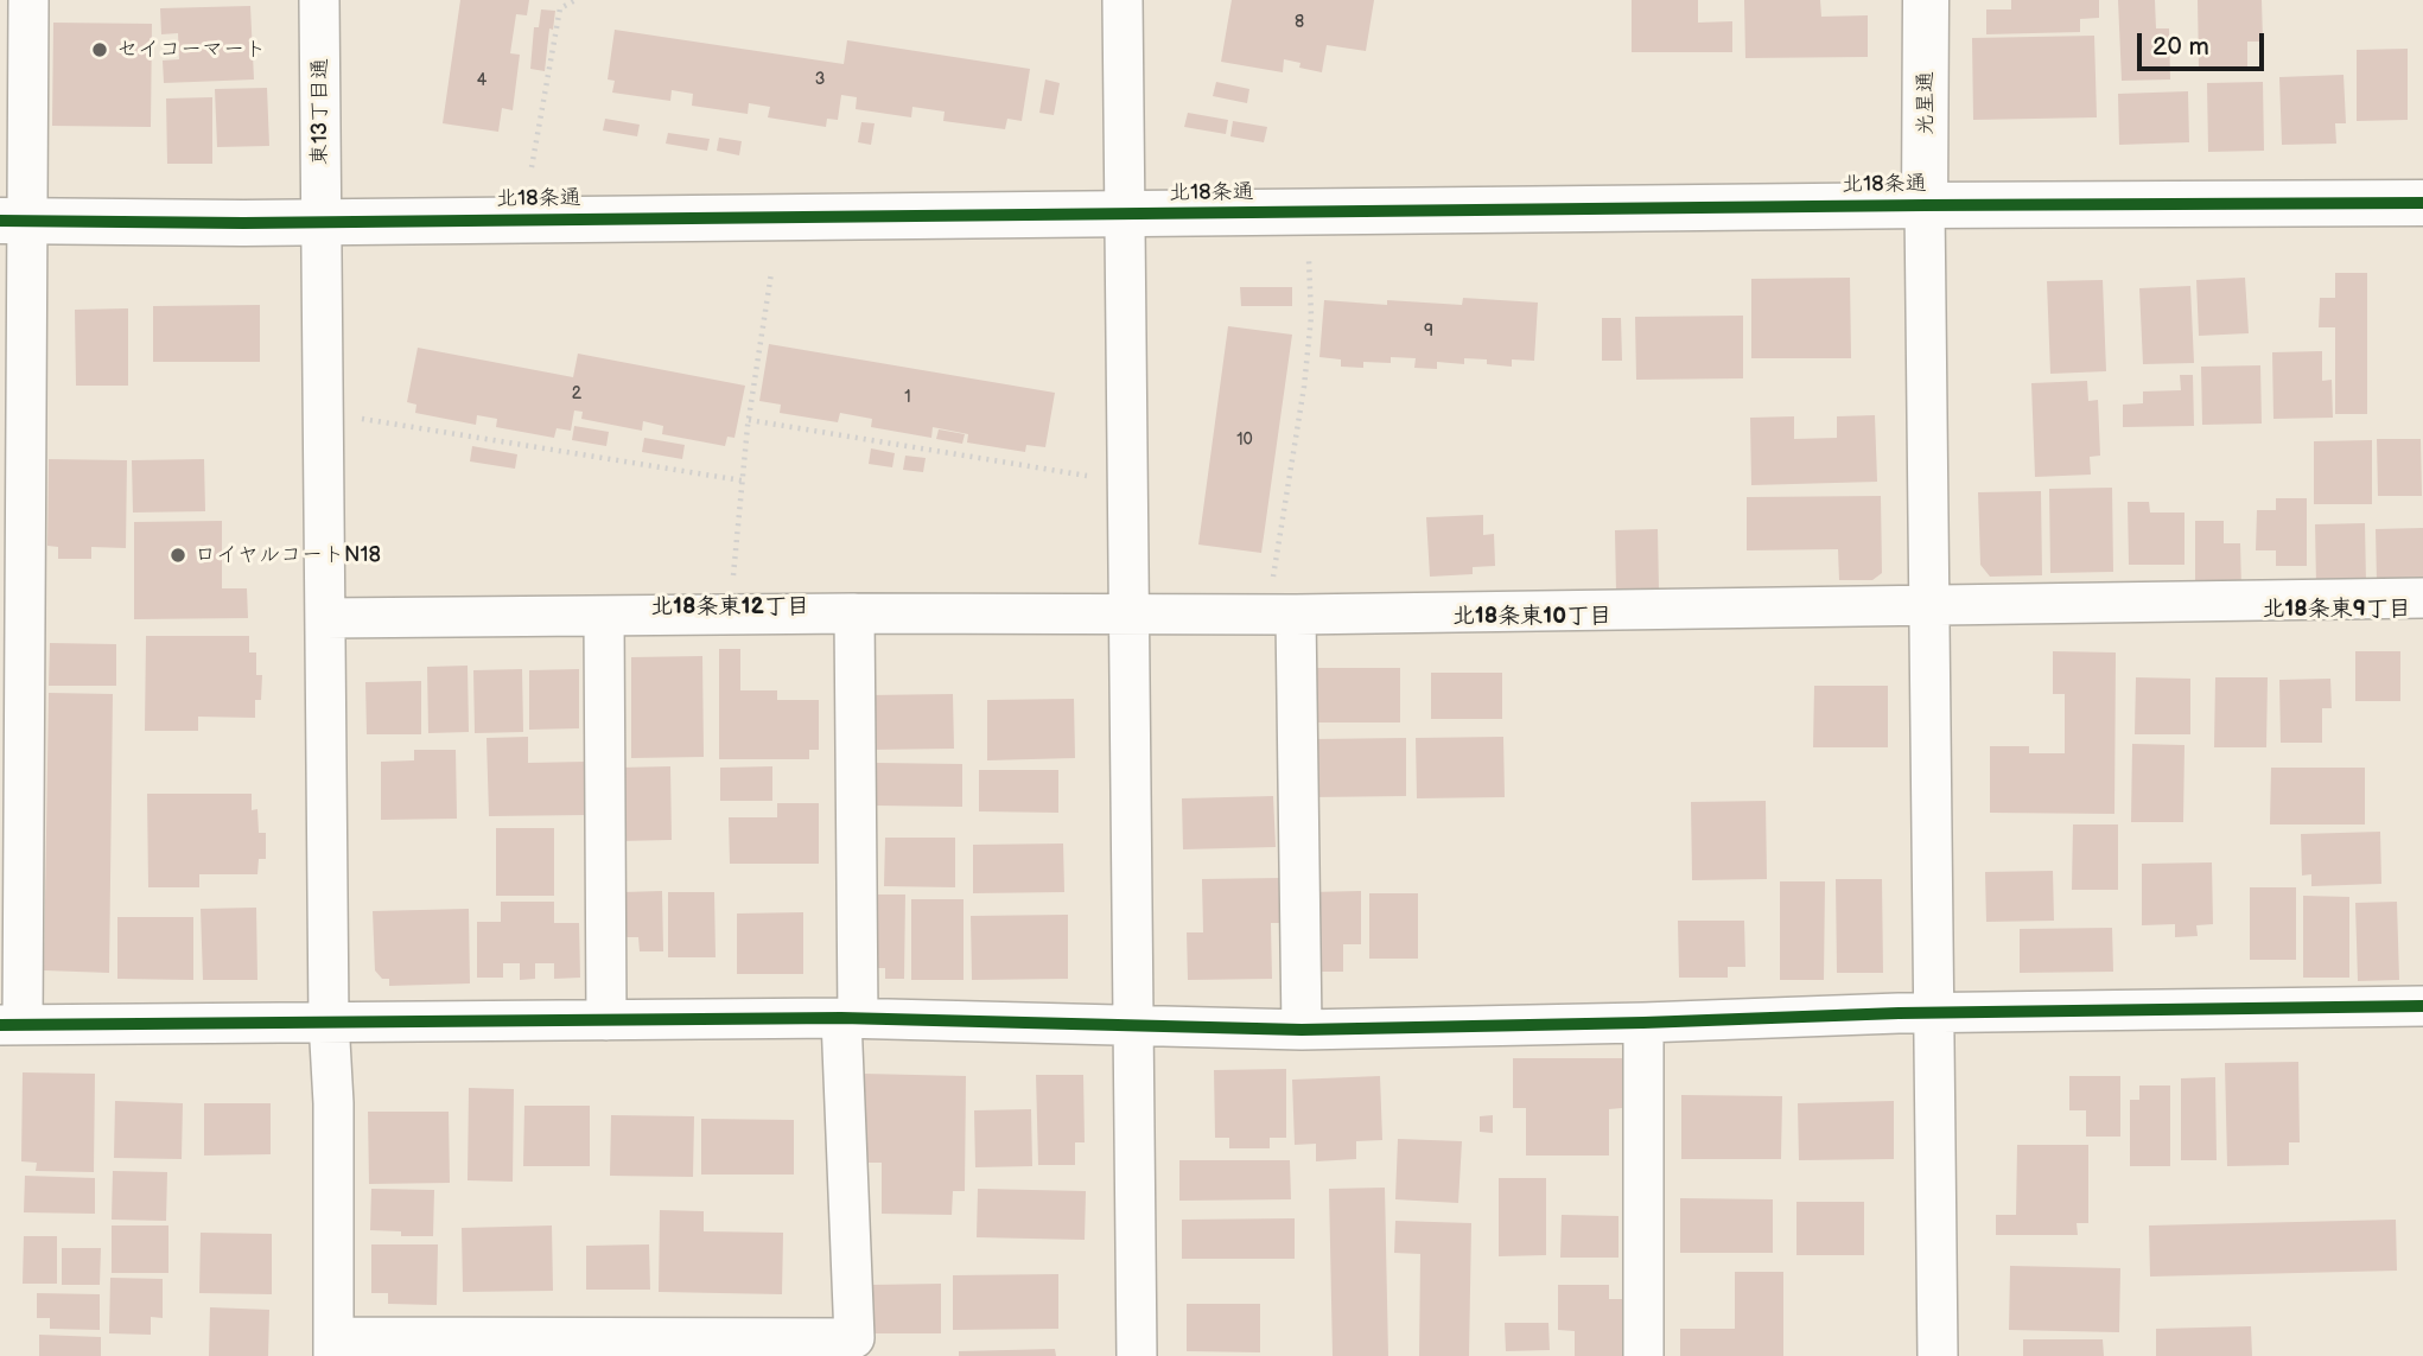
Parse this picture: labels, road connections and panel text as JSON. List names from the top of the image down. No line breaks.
{"streets":{"street":["光星通","東13丁目通","北18条通"]},"crossings":[["光星通","北18条通"],["東13丁目通","北18条通"]],"districts":["北18条東12丁目","北18条東9丁目","北18条東10丁目"],"places":["セイコーマート","ロイヤルコートN18"],"house_numbers":["8","3","4","9","2","1","10"],"scale_bar":"20 m"}
